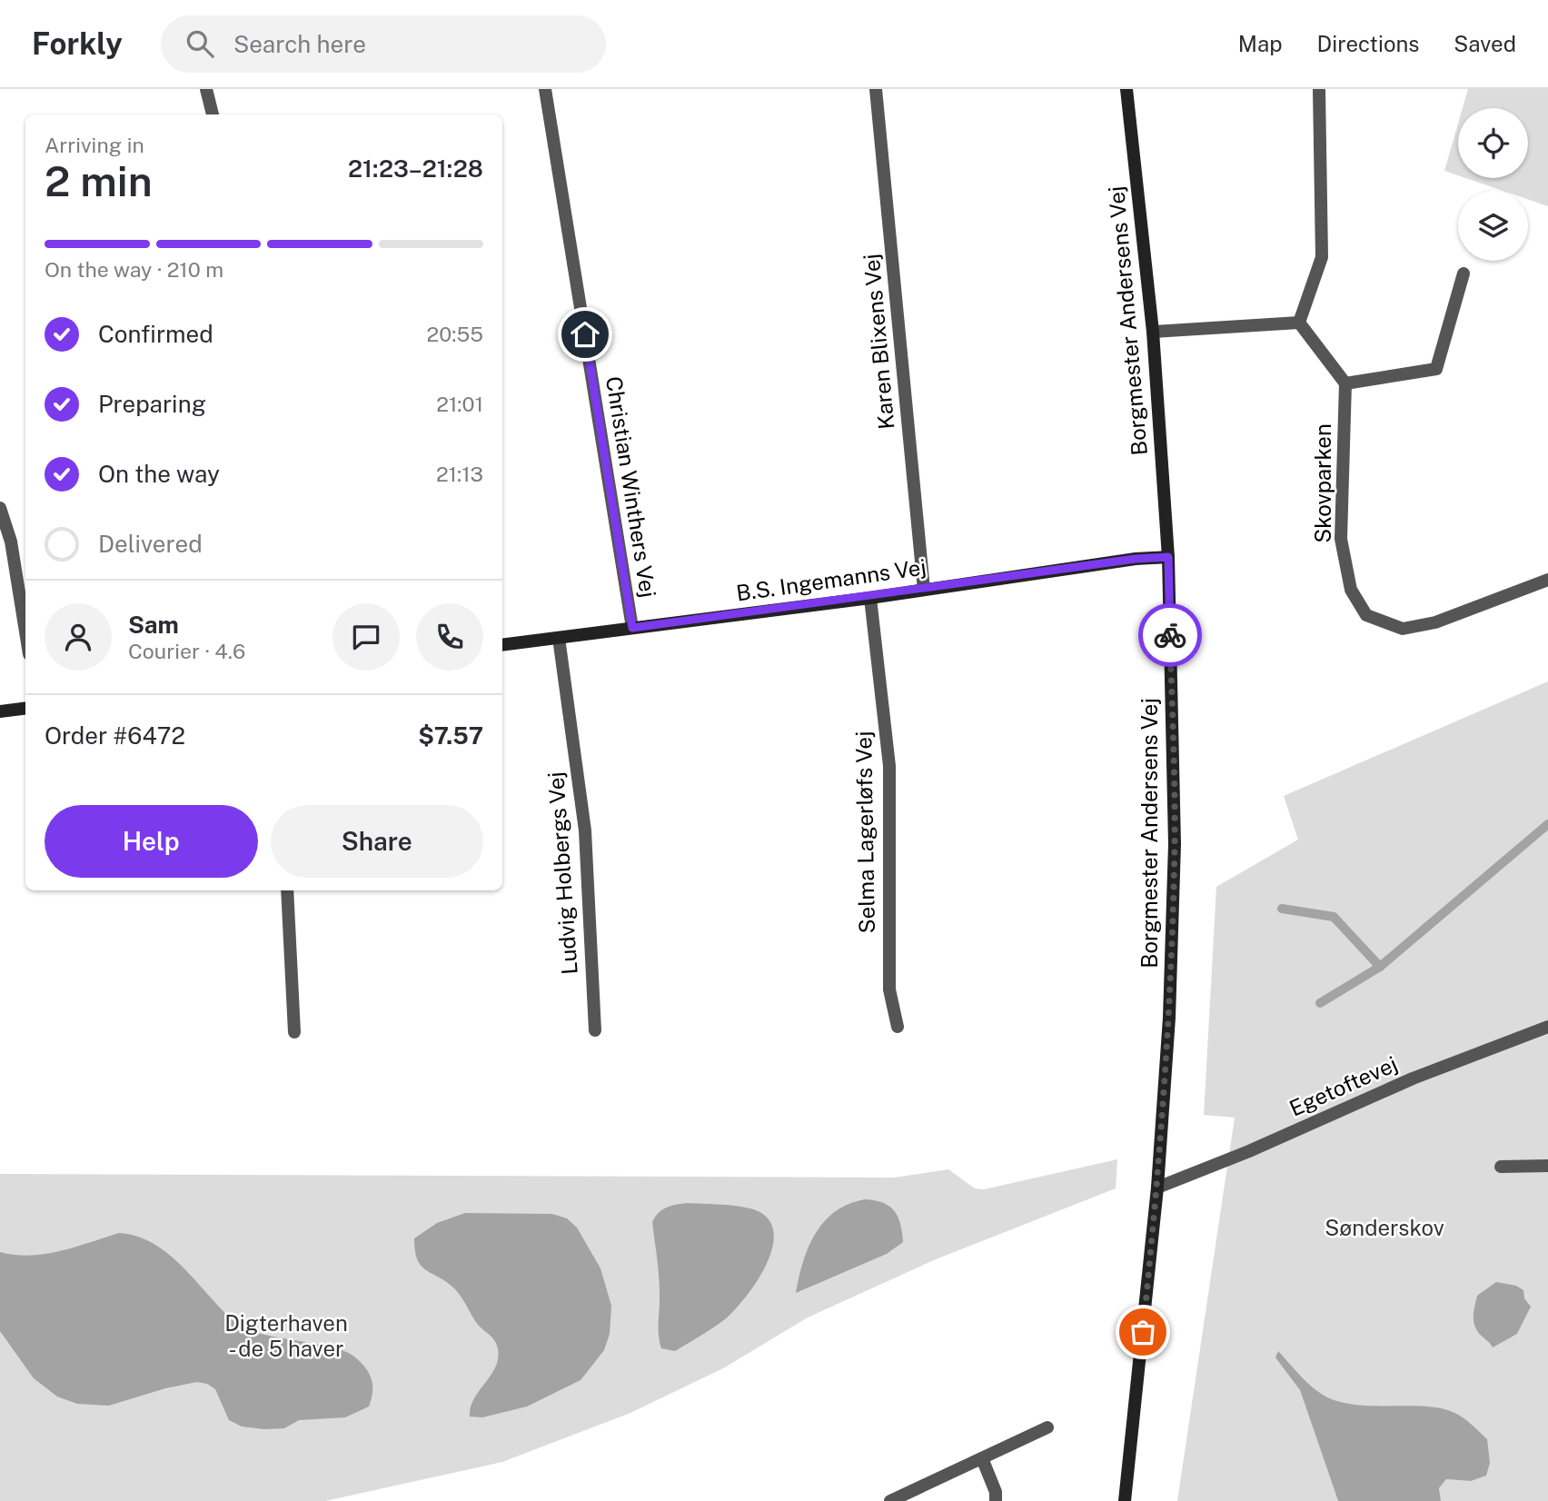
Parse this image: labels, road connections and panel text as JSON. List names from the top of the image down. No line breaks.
{"streets":{"street":["Borgmester Andersens Vej","Karen Blixens Vej","Skovparken","Christian Winthers Vej","B.S. Ingemanns Vej","Selma Lagerløfs Vej","Ludvig Holbergs Vej","Egetoftevej"]},"crossings":[["Borgmester Andersens Vej","B.S. Ingemanns Vej"],["Borgmester Andersens Vej","Egetoftevej"],["Karen Blixens Vej","B.S. Ingemanns Vej"],["Christian Winthers Vej","B.S. Ingemanns Vej"],["B.S. Ingemanns Vej","Selma Lagerløfs Vej"],["B.S. Ingemanns Vej","Ludvig Holbergs Vej"]],"parks":["Sønderskov","Digterhaven - de 5 haver"],"page":{"header":"Forkly","search":"Search here","nav":["Map","Directions","Saved"],"heading":["2 min","Arriving in","21:23–21:28"],"panel":["Sam","Courier · 4.6","Order #6472","$7.57"],"bar":"On the way · 210 m","list":[["Confirmed","20:55"],["Preparing","21:01"],["On the way","21:13"],"Delivered"],"buttons":["Help","Share"]}}
